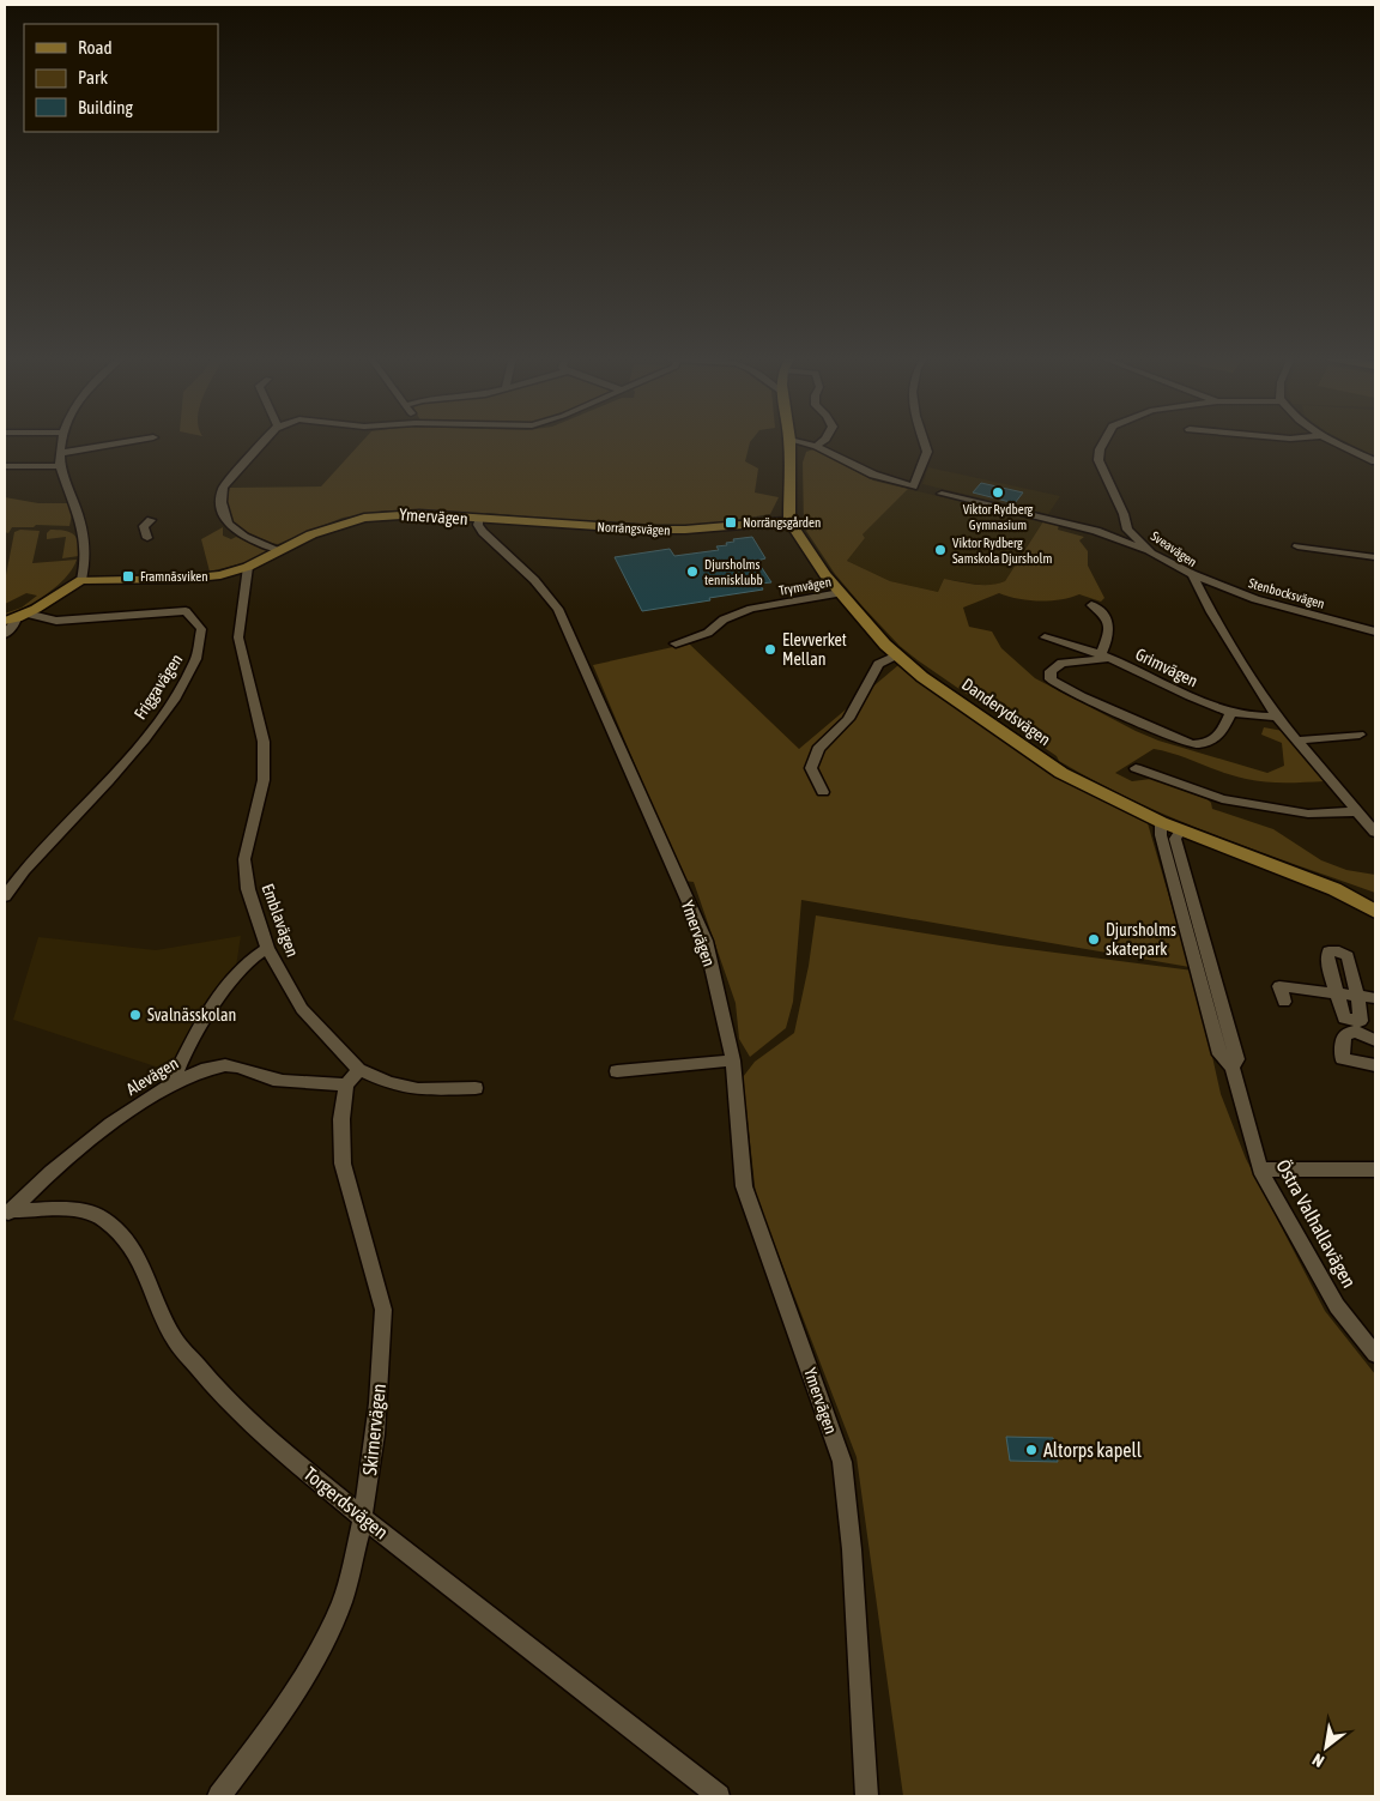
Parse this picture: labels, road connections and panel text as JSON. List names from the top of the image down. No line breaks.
{"streets":{"street":["Ymervägen","Norrängsvägen","Sveavägen","Trymvägen","Stenbocksvägen","Grimvägen","Friggavägen","Danderydsvägen","Emblavägen","Alevägen","Östra Valhallavägen","Skirnervägen","Torgerdsvägen"]},"crossings":[["Ymervägen","Norrängsvägen"],["Ymervägen","Emblavägen"],["Norrängsvägen","Danderydsvägen"],["Sveavägen","Stenbocksvägen"],["Sveavägen","Grimvägen"],["Trymvägen","Danderydsvägen"],["Danderydsvägen","Östra Valhallavägen"],["Alevägen","Skirnervägen"],["Alevägen","Torgerdsvägen"],["Skirnervägen","Torgerdsvägen"]],"places":{"other":["Viktor Rydberg Gymnasium","Viktor Rydberg Samskola Djursholm","Djursholms tennisklubb","Elevverket Mellan","Djursholms skatepark","Svalnässkolan","Altorps kapell"],"transit":["Norrängsgården","Framnäsviken"]},"legend":["Road","Park","Building"],"north":"bottom left"}
